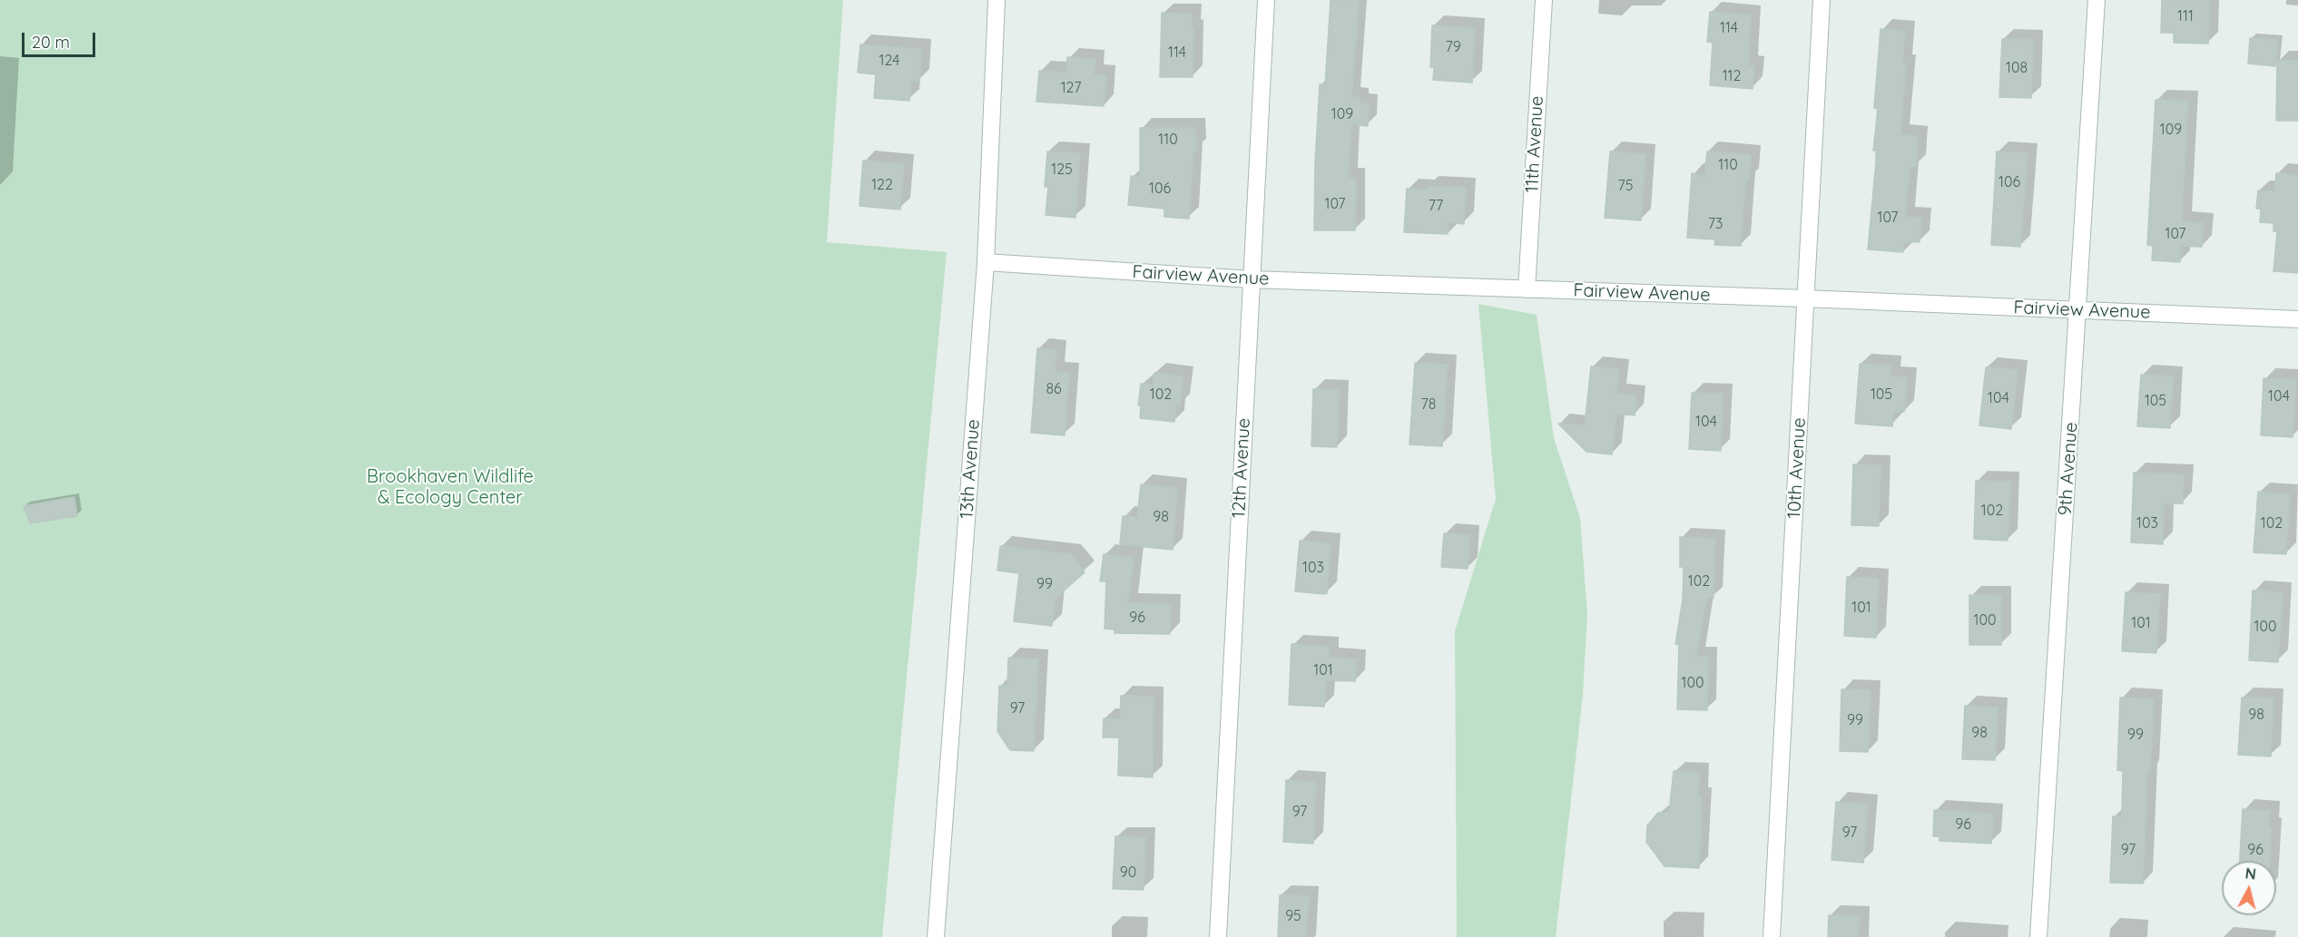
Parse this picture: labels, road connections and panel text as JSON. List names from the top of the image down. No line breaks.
{"streets":{"street":["11th Avenue","Fairview Avenue","12th Avenue","10th Avenue","13th Avenue","9th Avenue"]},"crossings":[["11th Avenue","Fairview Avenue"],["Fairview Avenue","12th Avenue"],["Fairview Avenue","10th Avenue"],["Fairview Avenue","13th Avenue"],["Fairview Avenue","9th Avenue"]],"parks":["Brookhaven Wildlife & Ecology Center"],"house_numbers":["111","114","79","114","124","108","112","127","109","109","110","110","125","106","122","75","106","107","77","107","73","107","86","102","105","104","104","105","78","104","102","98","103","102","103","102","99","101","96","100","101","100","101","100","97","98","99","98","99","97","96","97","97","96","90","95"],"scale_bar":"20 m","north":"top"}
